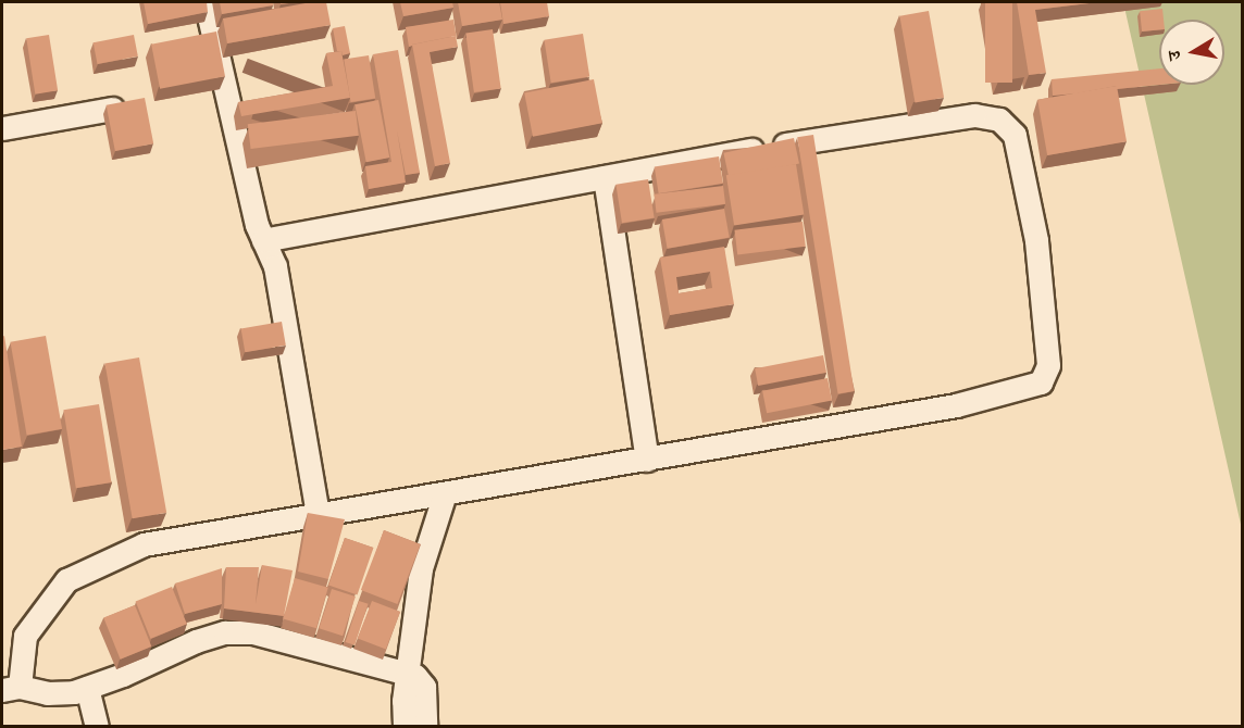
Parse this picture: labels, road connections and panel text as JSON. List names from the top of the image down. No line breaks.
{"north":"left"}
